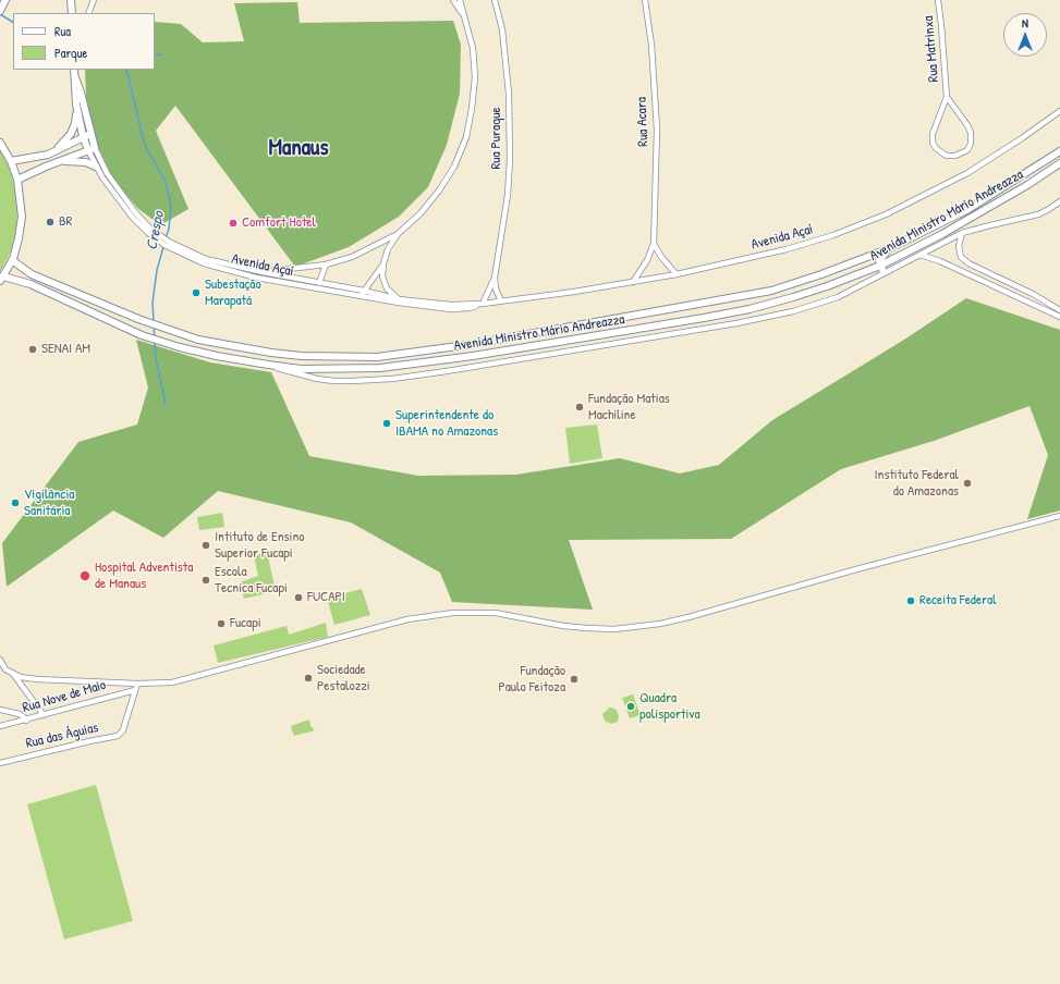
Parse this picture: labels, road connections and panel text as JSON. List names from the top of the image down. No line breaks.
{"streets":{"main road":["Avenida Ministro Mário Andreazza"],"street":["Rua Matrinxa","Rua Acara","Rua Puraque","Avenida Açaí","Rua Nove de Maio","Rua das Águias"]},"crossings":[["Rua Acara","Avenida Açaí"],["Rua Puraque","Avenida Açaí"],["Rua Nove de Maio","Rua das Águias"]],"districts":["Manaus"],"water":["Crespo"],"places":["BR","Comfort Hotel","Subestação Marapatá","SENAI AM","Fundação Matias Machiline","Superintendente do IBAMA no Amazonas","Instituto Federal do Amazonas","Vigilância Sanitária","Intituto de Ensino Superior Fucapi","Hospital Adventista de Manaus","Escola Tecnica Fucapi","FUCAPI","Receita Federal","Fucapi","Sociedade Pestalozzi","Fundação Paulo Feitoza","Quadra polisportiva"],"legend":["Rua","Parque"],"north":"top"}
